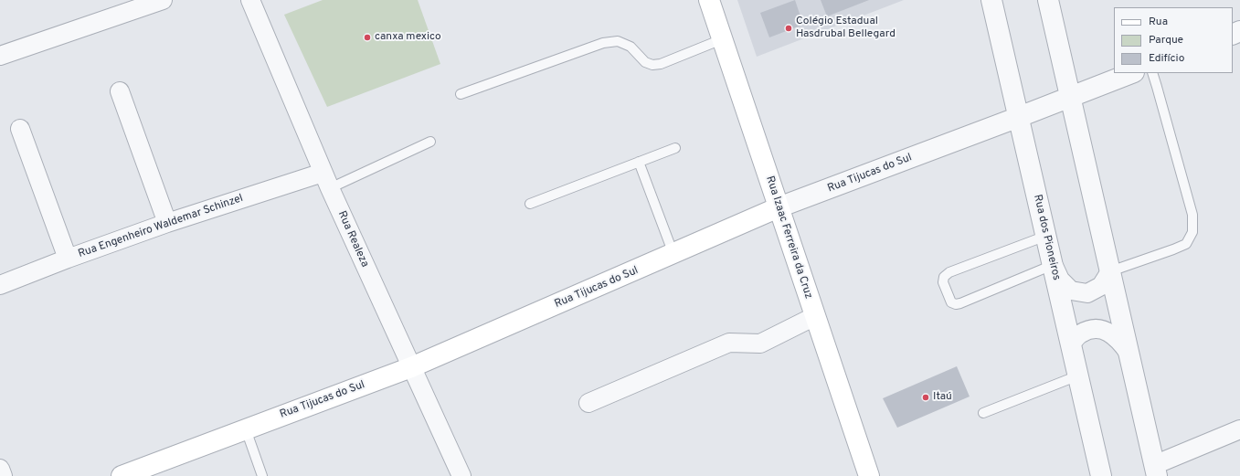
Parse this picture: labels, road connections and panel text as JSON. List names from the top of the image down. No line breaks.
{"streets":{"main road":["Rua Tijucas do Sul","Rua Izaac Ferreira da Cruz"],"street":["Rua Engenheiro Waldemar Schinzel","Rua dos Pioneiros","Rua Realeza"]},"crossings":[["Rua Tijucas do Sul","Rua Izaac Ferreira da Cruz"],["Rua Tijucas do Sul","Rua dos Pioneiros"],["Rua Tijucas do Sul","Rua Realeza"],["Rua Engenheiro Waldemar Schinzel","Rua Realeza"]],"places":["Colégio Estadual Hasdrubal Bellegard","canxa mexico","Itaú"],"legend":["Rua","Parque","Edifício"]}
